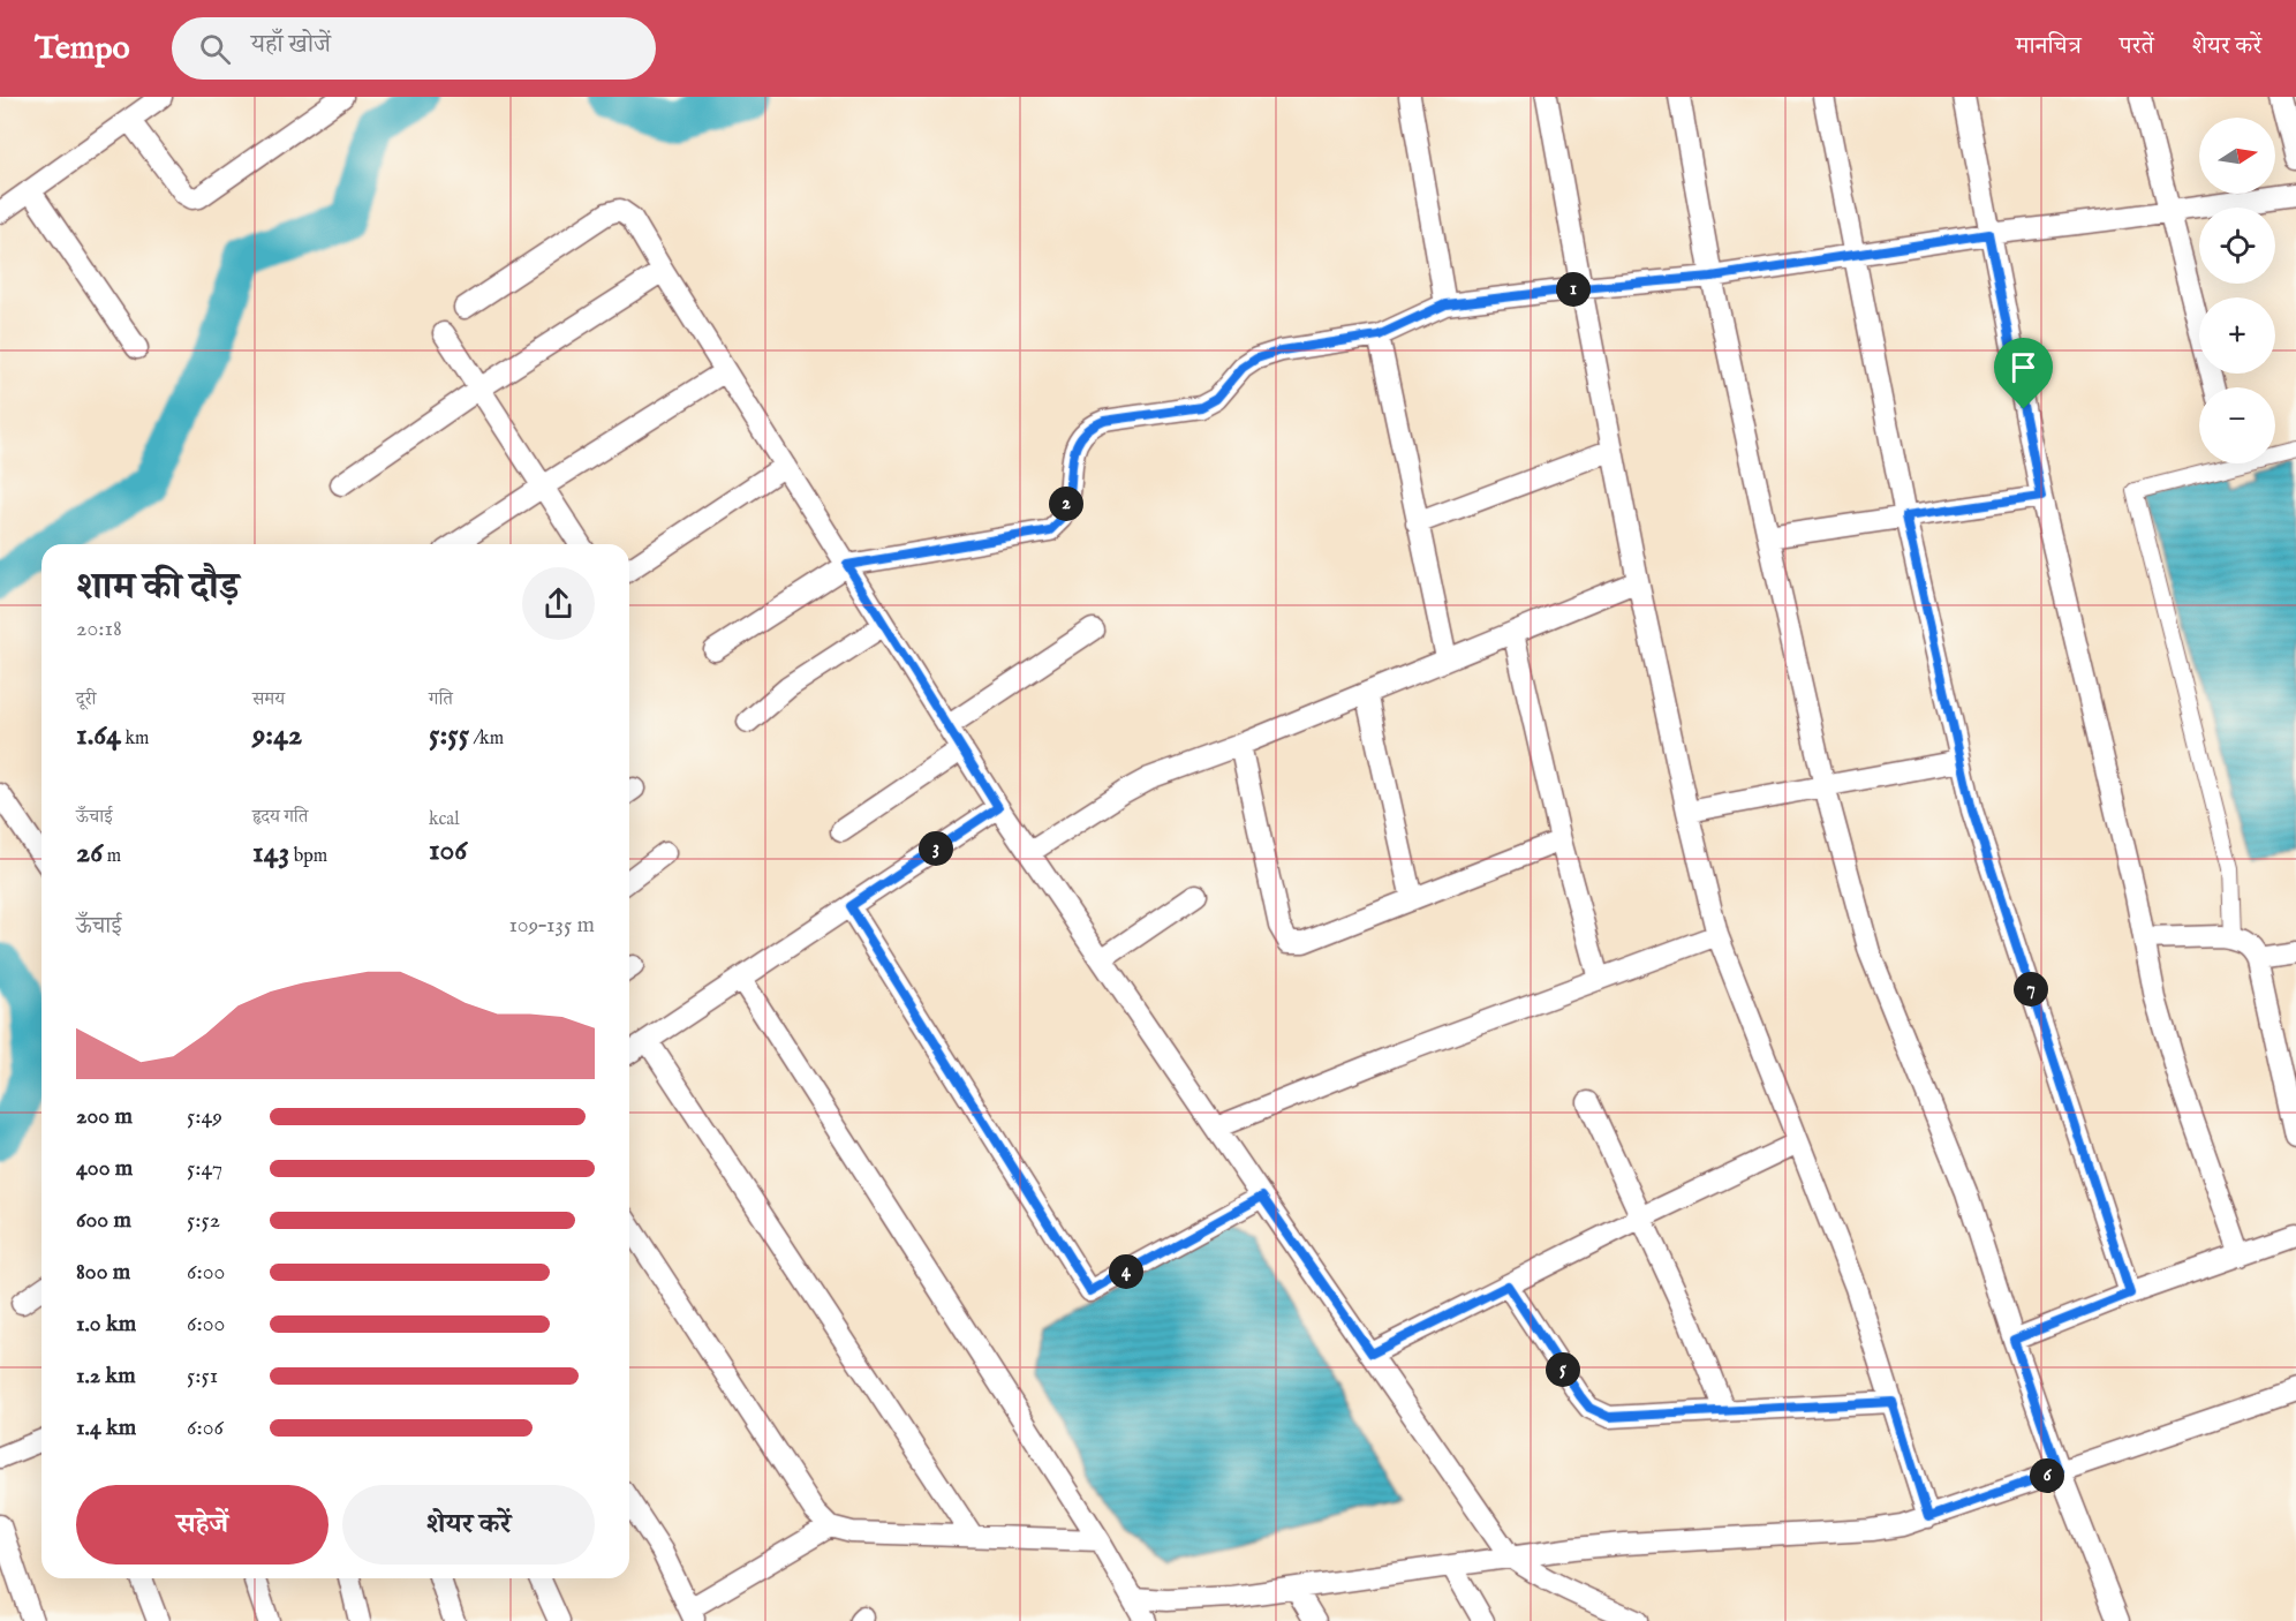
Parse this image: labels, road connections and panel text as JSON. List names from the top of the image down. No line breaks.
{"north":"right","page":{"header":"Tempo","search":"यहाँ खोजें","nav":["मानचित्र","परतें","शेयर करें"],"map_buttons":["+","−"],"pins":["1","2","3","7","4","5","6"],"heading":["शाम की दौड़","20:18"],"stats":[["दूरी","1.64 km"],["समय","9:42"],["गति","5:55 /km"],["ऊँचाई","26 m"],["हृदय गति","143 bpm"],["kcal","106"]],"chart":["ऊँचाई","109–135 m"],"list":[{"name":"200 m","note":"5:49"},{"name":"400 m","note":"5:47"},{"name":"600 m","note":"5:52"},{"name":"800 m","note":"6:00"},{"name":"1.0 km","note":"6:00"},{"name":"1.2 km","note":"5:51"},{"name":"1.4 km","note":"6:06"}],"buttons":["सहेजें","शेयर करें"]}}
